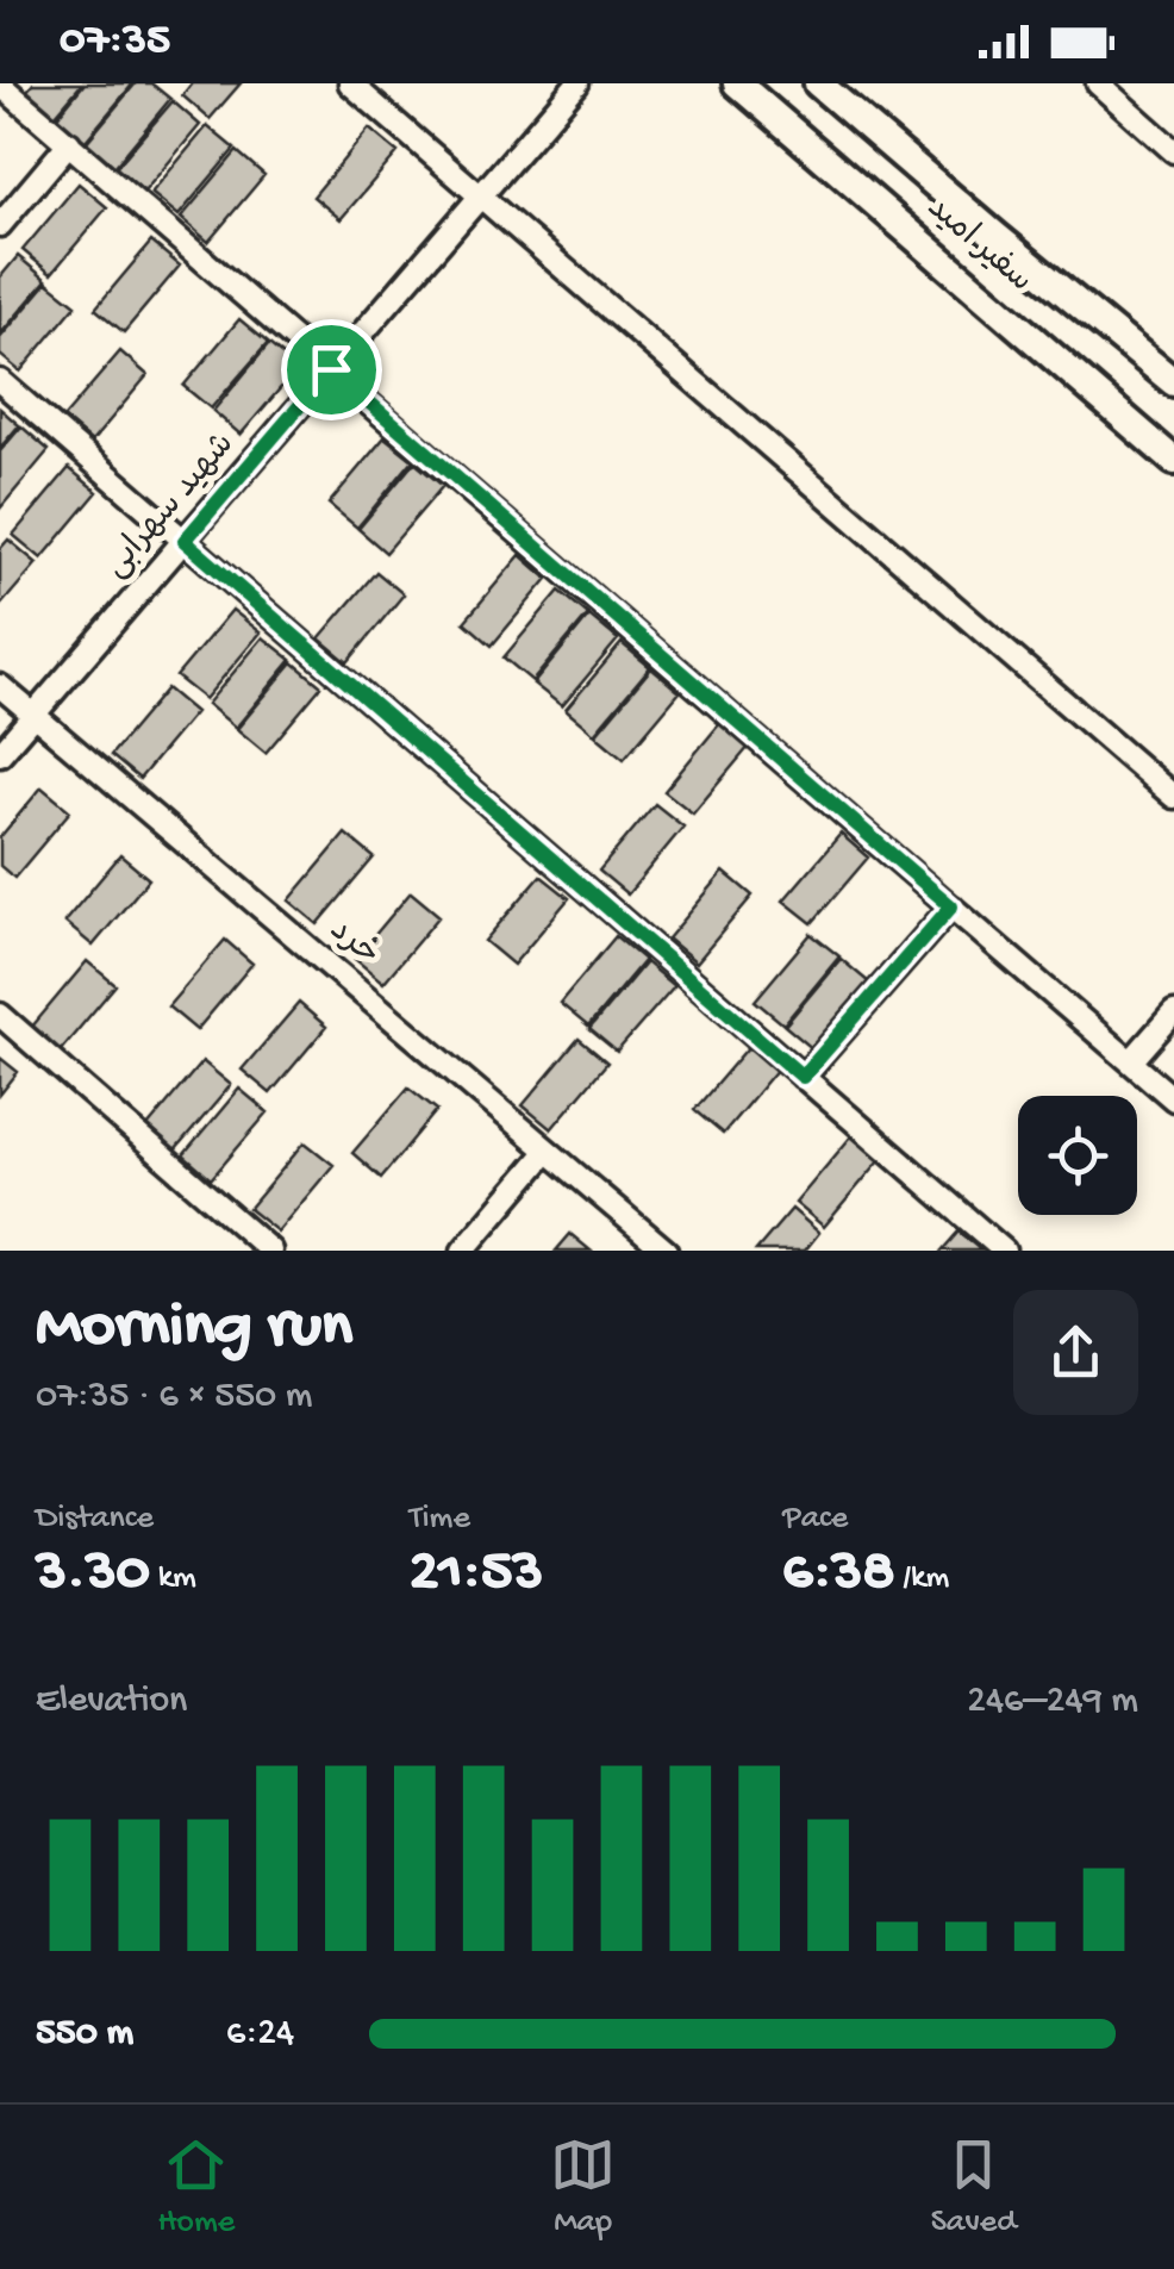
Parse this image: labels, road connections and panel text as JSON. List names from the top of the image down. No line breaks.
{"streets":{"street":["سفیر امید","شهید سهرابی","خرد"]},"crossings":[["شهید سهرابی","خرد"]],"page":{"status":"07:35","heading":["Morning run","07:35 · 6 × 550 m"],"stats":[["Distance","3.30 km"],["Time","21:53"],["Pace","6:38 /km"]],"chart":["Elevation","246–249 m"],"list":[{"name":"550 m","note":"6:24"}],"tabs":["Home","Map","Saved"]}}
